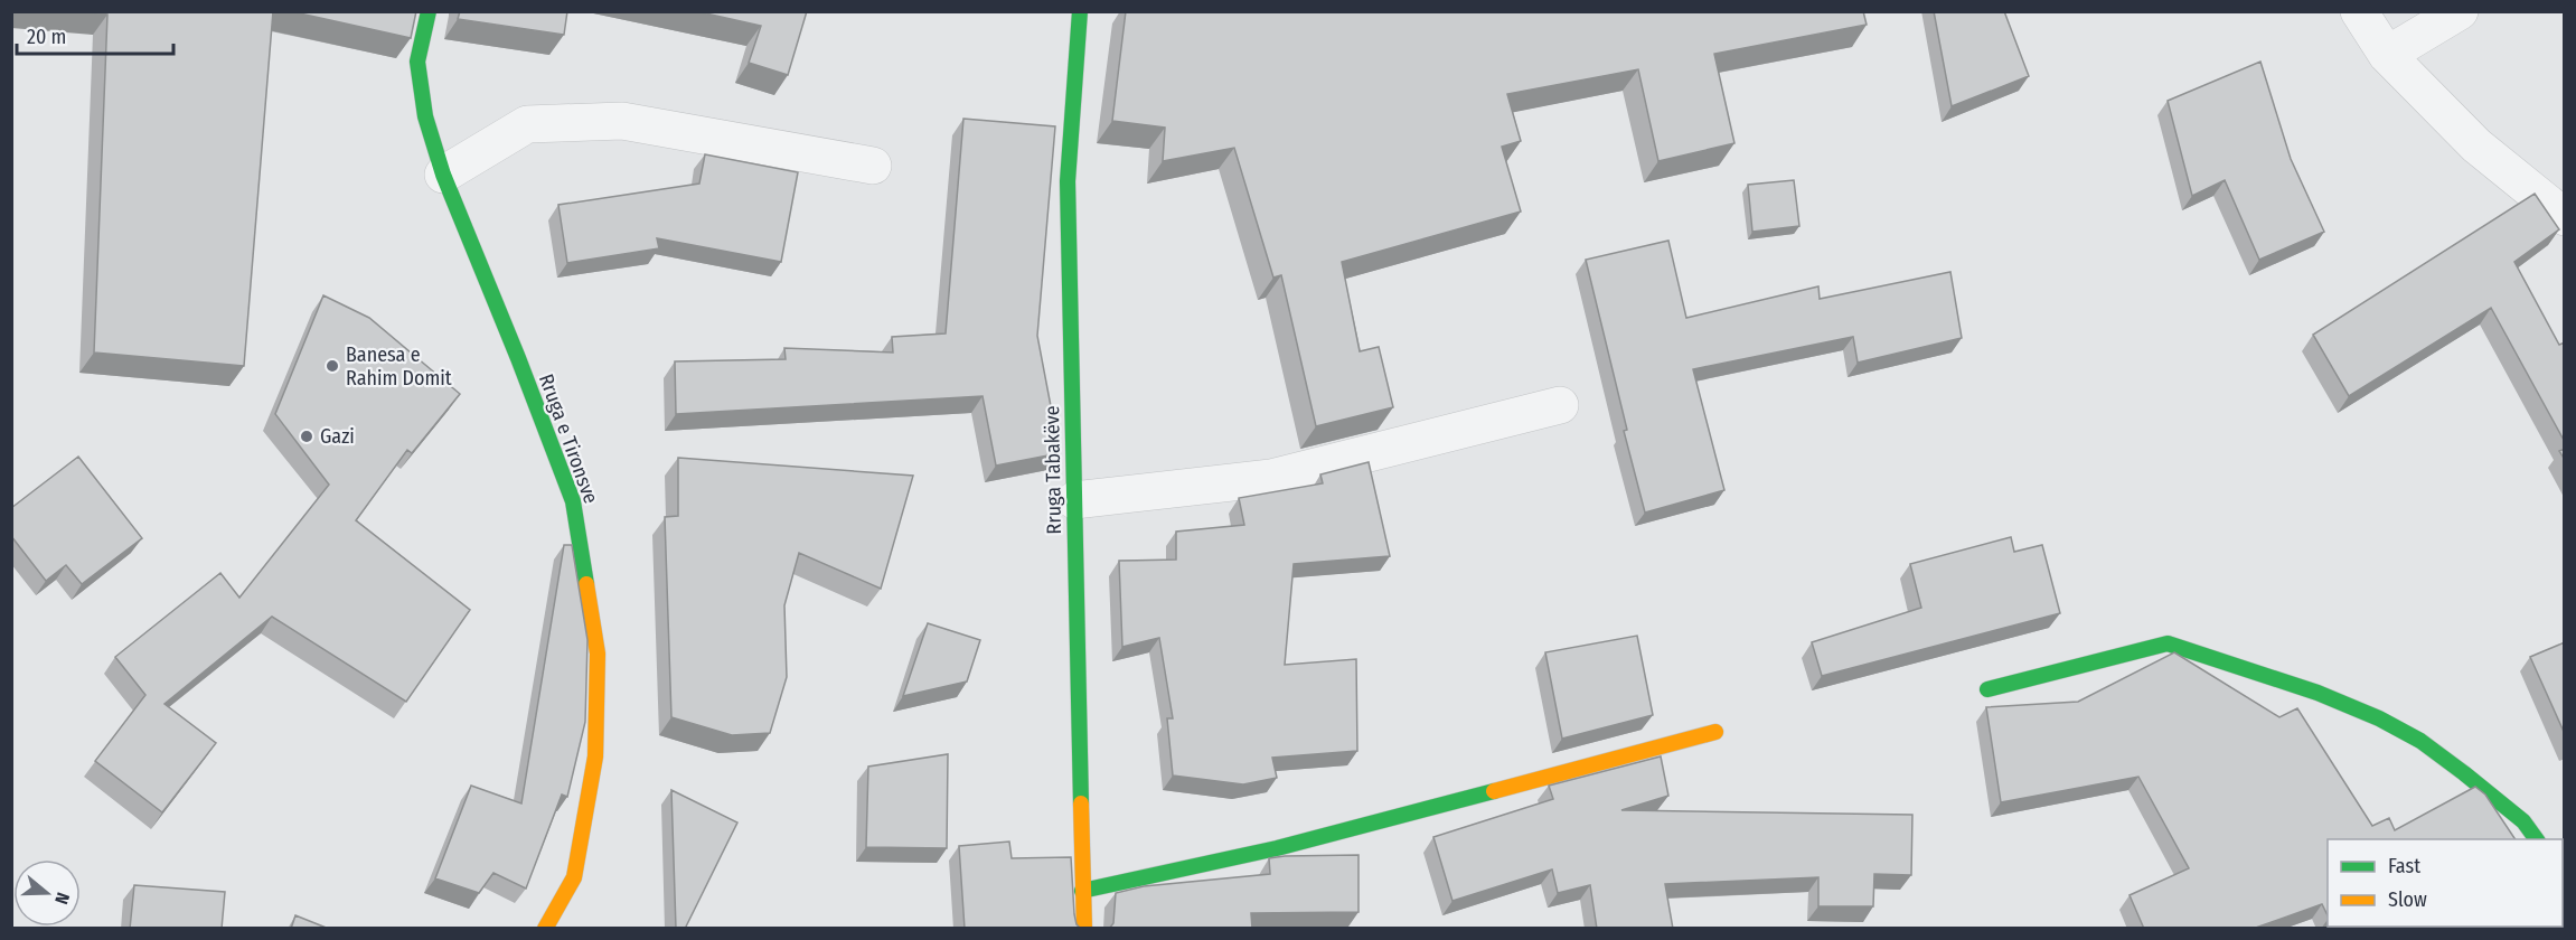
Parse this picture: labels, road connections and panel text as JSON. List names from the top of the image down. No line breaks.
{"streets":{"street":["Rruga e Tironsve","Rruga Tabakëve"]},"places":["Banesa e Rahim Domit","Gazi"],"legend":["Fast","Slow"],"scale_bar":"20 m","north":"right"}
